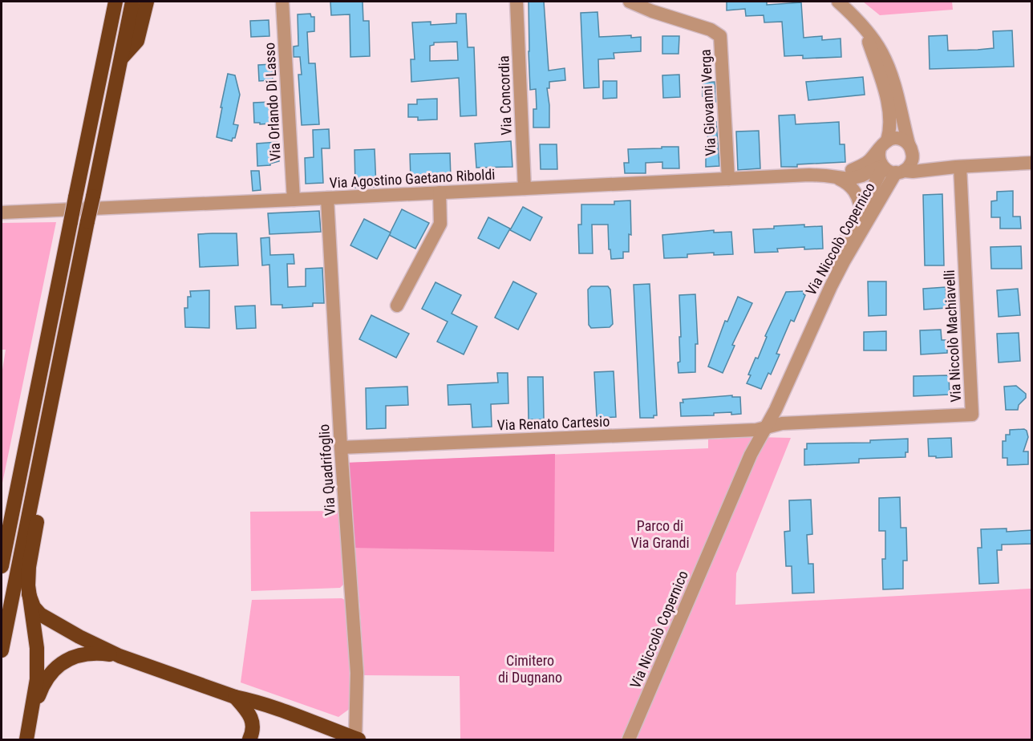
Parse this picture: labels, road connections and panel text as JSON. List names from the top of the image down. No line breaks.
{"streets":{"street":["Via Concordia","Via Orlando Di Lasso","Via Giovanni Verga","Via Agostino Gaetano Riboldi","Via Niccolò Copernico","Via Niccolò Machiavelli","Via Renato Cartesio","Via Quadrifoglio"]},"crossings":[["Via Concordia","Via Agostino Gaetano Riboldi"],["Via Orlando Di Lasso","Via Agostino Gaetano Riboldi"],["Via Giovanni Verga","Via Agostino Gaetano Riboldi"],["Via Agostino Gaetano Riboldi","Via Niccolò Copernico"],["Via Agostino Gaetano Riboldi","Via Quadrifoglio"],["Via Niccolò Copernico","Via Niccolò Machiavelli"],["Via Niccolò Copernico","Via Renato Cartesio"],["Via Niccolò Machiavelli","Via Renato Cartesio"],["Via Renato Cartesio","Via Quadrifoglio"]],"parks":["Parco di Via Grandi","Cimitero di Dugnano"]}
